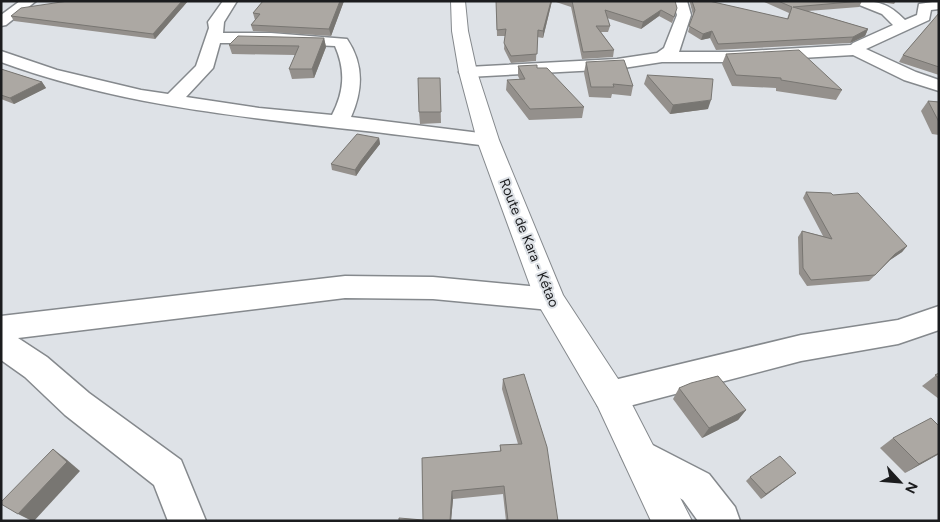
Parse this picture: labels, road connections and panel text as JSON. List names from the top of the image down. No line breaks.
{"streets":{"main road":["Route de Kara - Kétao"]},"north":"bottom right"}
